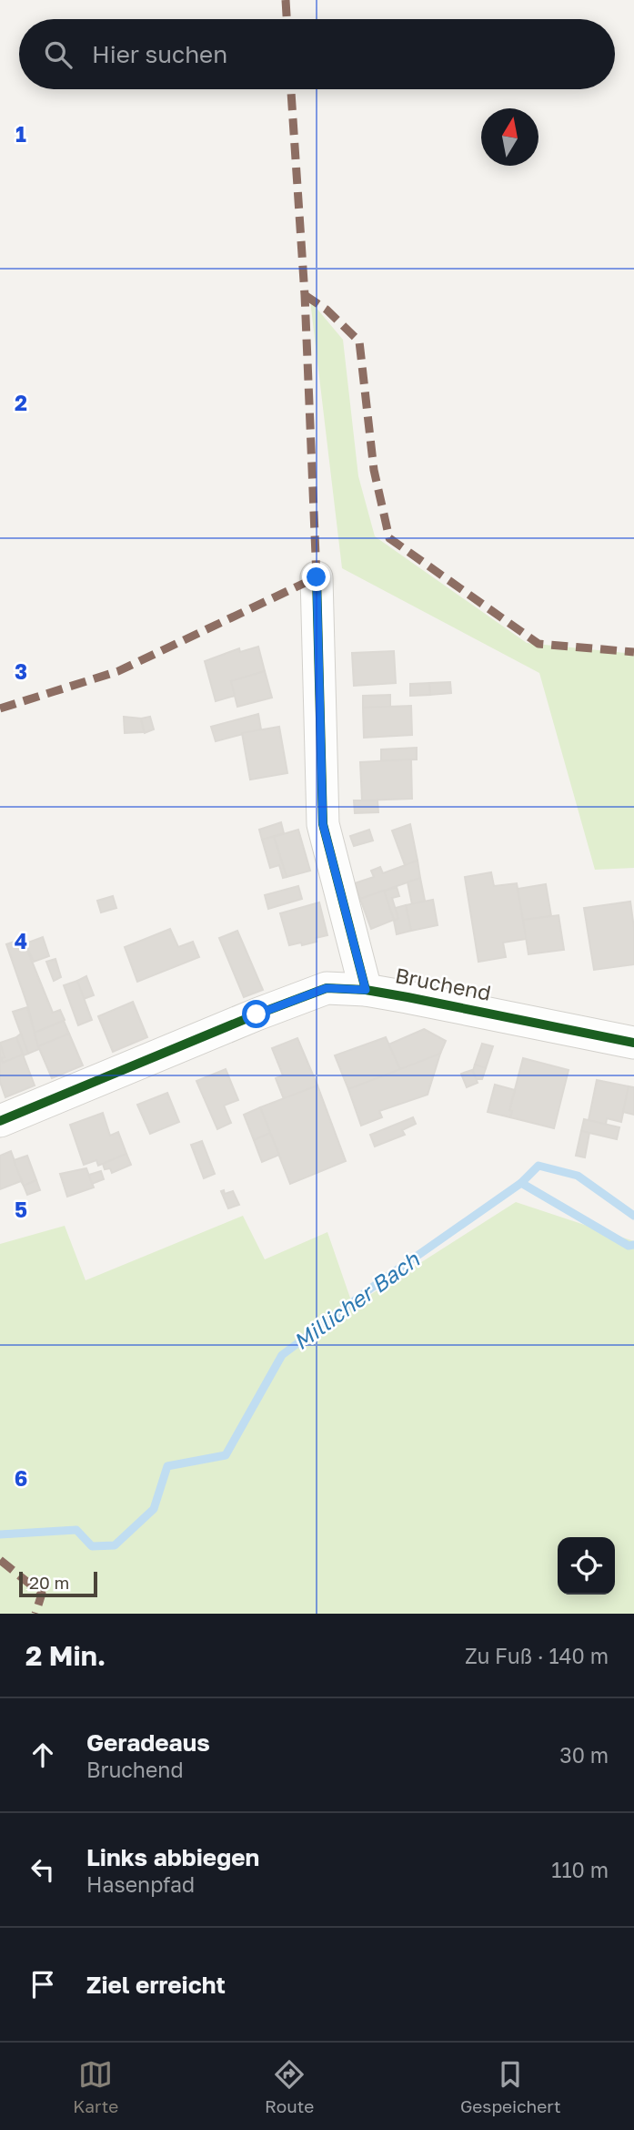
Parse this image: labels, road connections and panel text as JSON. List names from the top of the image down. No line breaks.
{"streets":{"street":["Bruchend"]},"water":["Millicher Bach"],"scale_bar":"20 m","north":"top","page":{"search":"Hier suchen","scale":"20 m","heading":["2 Min.","Zu Fuß · 140 m"],"list":[["Geradeaus","Bruchend","30 m"],["Links abbiegen","Hasenpfad","110 m"],"Ziel erreicht"],"nav":["Karte","Route","Gespeichert"]},"grid":{"rows":["1","2","3","4","5","6"]}}
